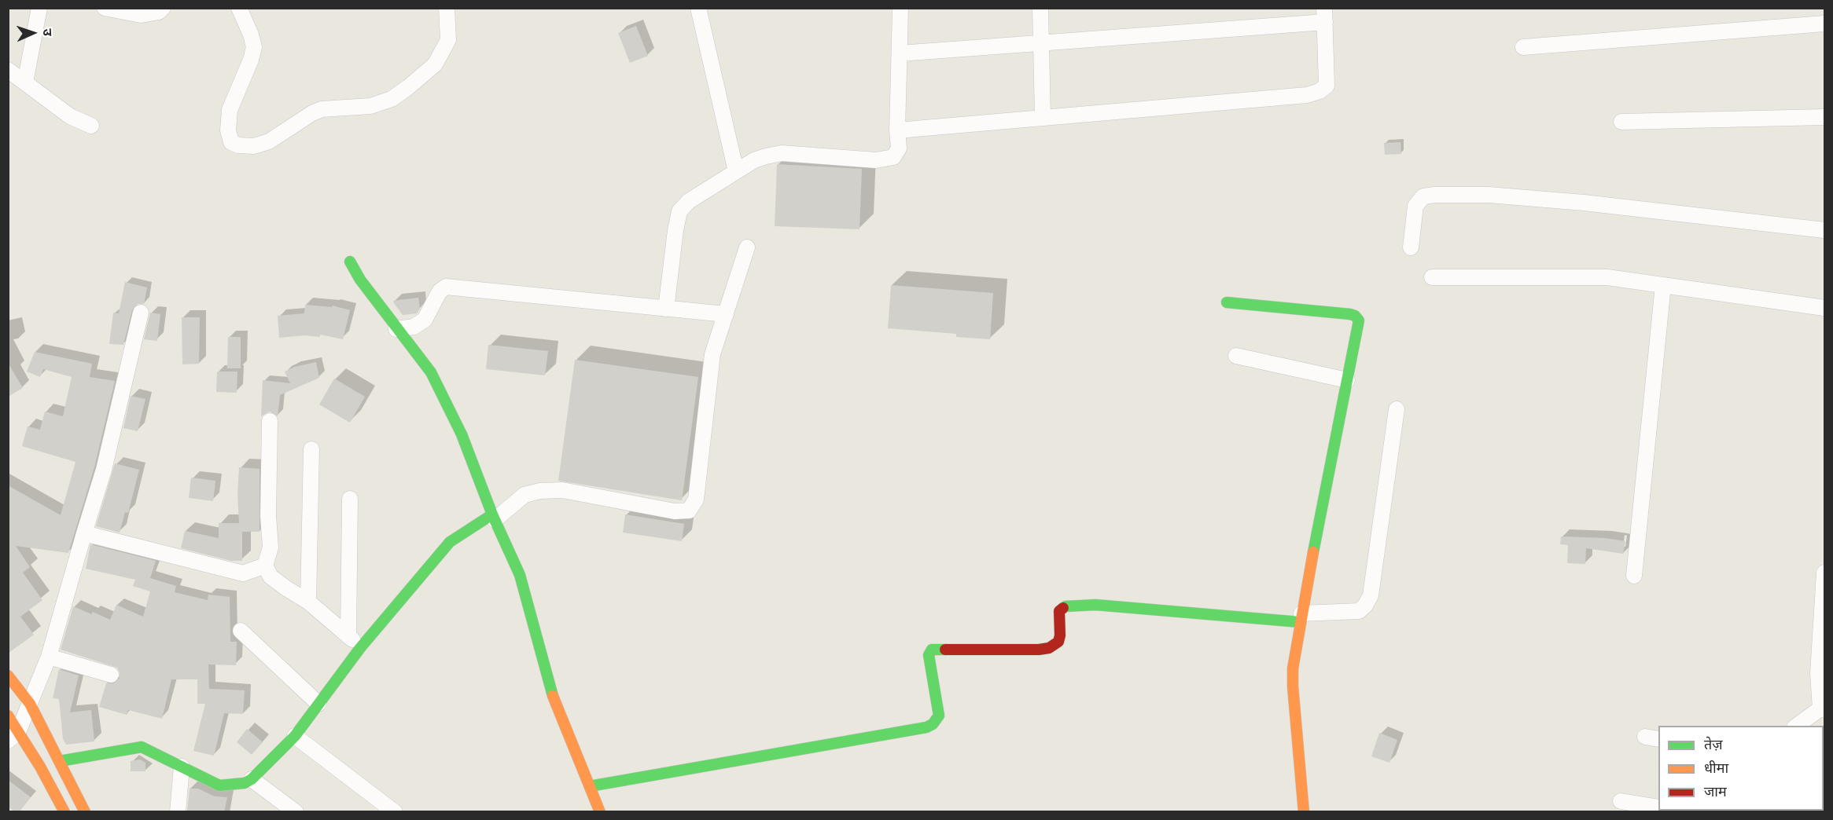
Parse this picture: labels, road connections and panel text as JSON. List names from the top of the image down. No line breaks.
{"legend":["तेज़","धीमा","जाम"],"north":"right"}
